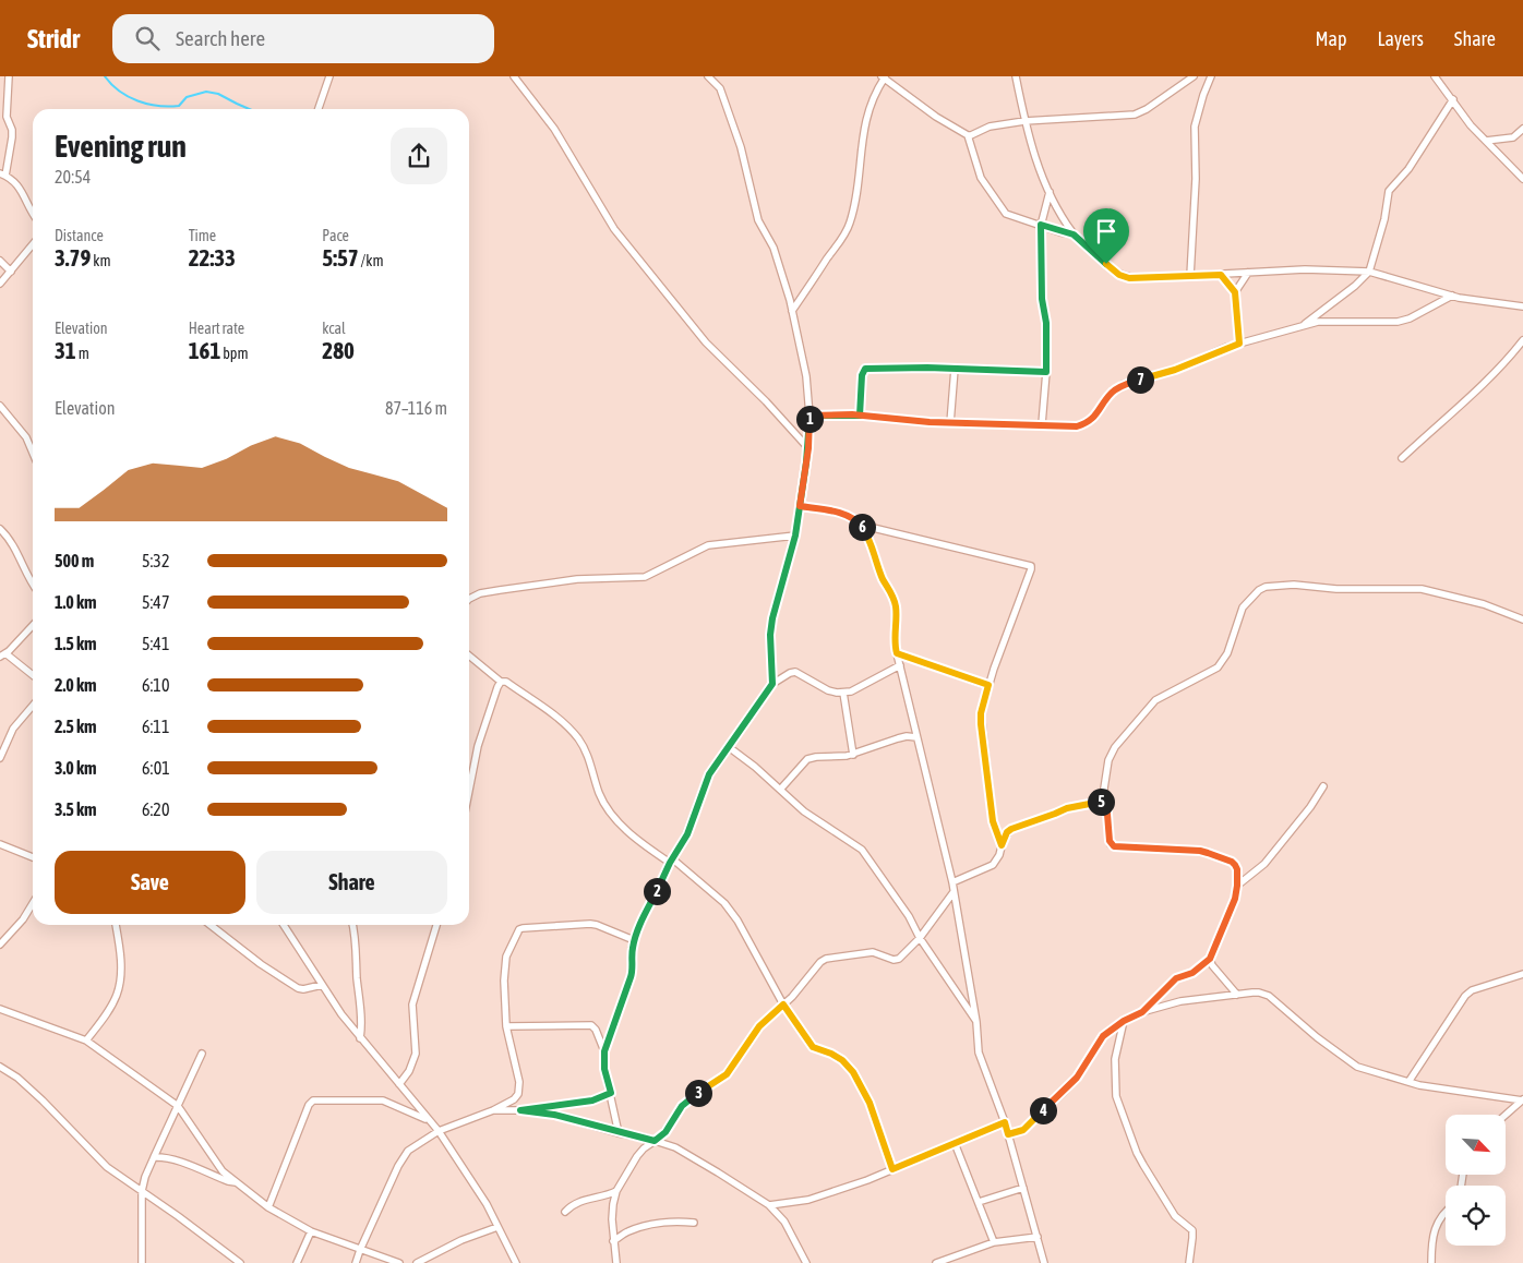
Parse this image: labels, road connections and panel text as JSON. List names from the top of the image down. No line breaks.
{"north":"bottom right","page":{"header":"Stridr","search":"Search here","nav":["Map","Layers","Share"],"heading":["Evening run","20:54"],"stats":[["Distance","3.79 km"],["Time","22:33"],["Pace","5:57 /km"],["Elevation","31 m"],["Heart rate","161 bpm"],["kcal","280"]],"pins":["7","1","6","5","2","3","4"],"chart":["Elevation","87–116 m"],"list":[{"name":"500 m","note":"5:32"},{"name":"1.0 km","note":"5:47"},{"name":"1.5 km","note":"5:41"},{"name":"2.0 km","note":"6:10"},{"name":"2.5 km","note":"6:11"},{"name":"3.0 km","note":"6:01"},{"name":"3.5 km","note":"6:20"}],"buttons":["Save","Share"]}}
